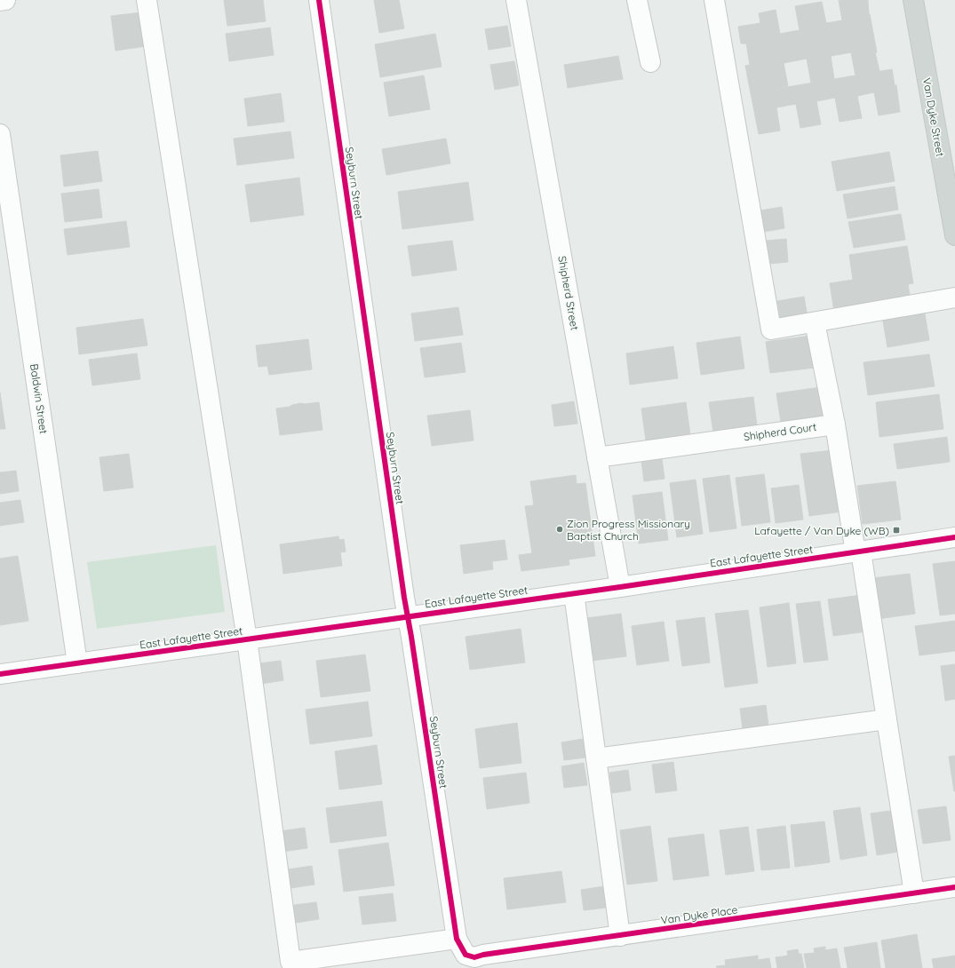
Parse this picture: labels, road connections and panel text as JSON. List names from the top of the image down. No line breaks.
{"streets":{"main road":["Van Dyke Street"],"street":["Seyburn Street","Shipherd Street","Baldwin Street","Shipherd Court","East Lafayette Street","Van Dyke Place"]},"crossings":[["Seyburn Street","East Lafayette Street"],["Seyburn Street","Van Dyke Place"],["Shipherd Street","Shipherd Court"],["Shipherd Street","East Lafayette Street"],["Baldwin Street","East Lafayette Street"]],"places":{"other":["Zion Progress Missionary Baptist Church"],"transit":["Lafayette / Van Dyke (WB)"]}}
